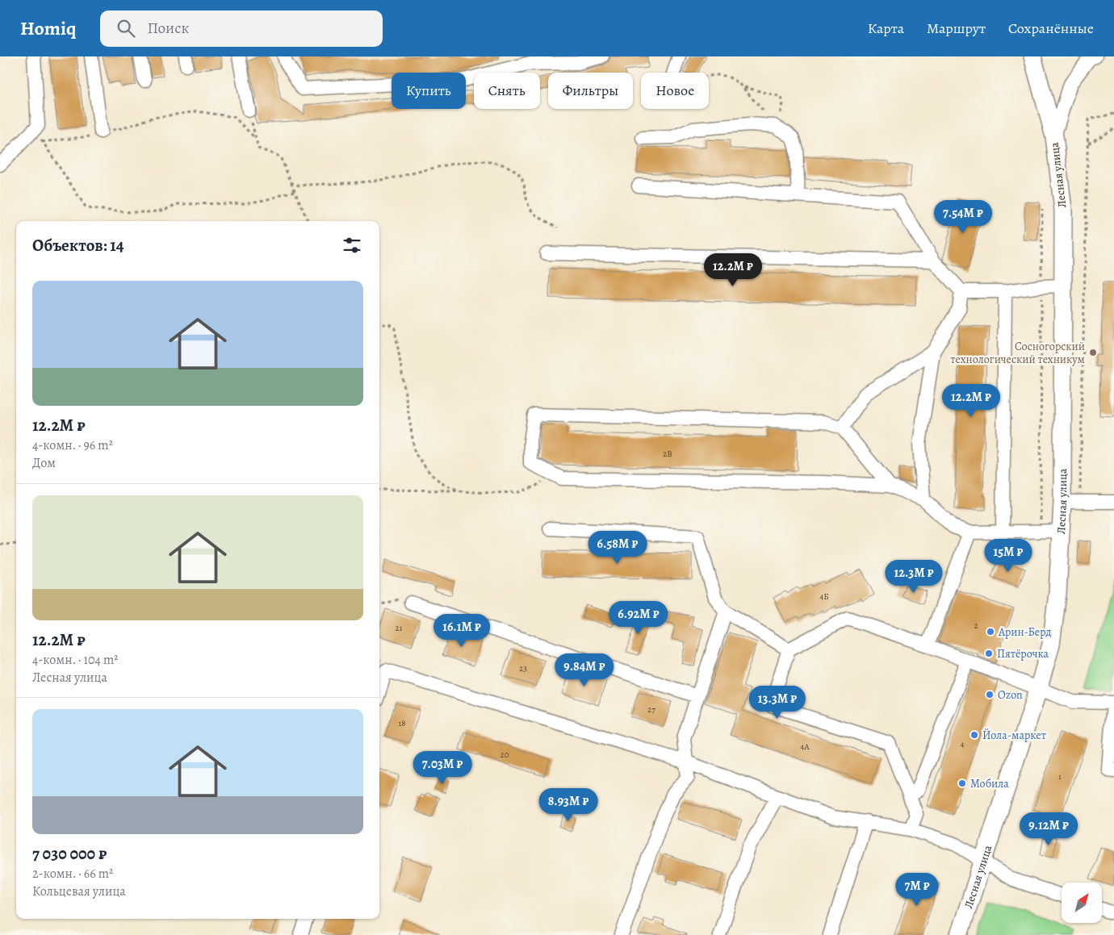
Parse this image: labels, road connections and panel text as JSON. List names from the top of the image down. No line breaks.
{"streets":{"main road":["Лесная улица"]},"places":["Сосногорский технологический техникум","Арин-Берд","Пятёрочка","Ozon","Йола-маркет","Мобила"],"house_numbers":["2В","4Б","2","21","23","27","18","4","4А","20","1"],"north":"top right","page":{"header":"Homiq","search":"Поиск","nav":["Карта","Маршрут","Сохранённые"],"chip":["Купить","Снять","Фильтры","Новое"],"price":["7.54M ₽","12.2M ₽","12.2M ₽","6.58M ₽","15M ₽","12.3M ₽","6.92M ₽","16.1M ₽","9.84M ₽","13.3M ₽","7.03M ₽","8.93M ₽","9.12M ₽","7M ₽"],"heading":"Объектов: 14","list":[{"name":"12.2M ₽","note":"4-комн. · 96 m² · Дом"},{"name":"12.2M ₽","note":"4-комн. · 104 m² · Лесная улица"},{"name":"7 030 000 ₽","note":"2-комн. · 66 m² · Кольцевая улица"}]}}
